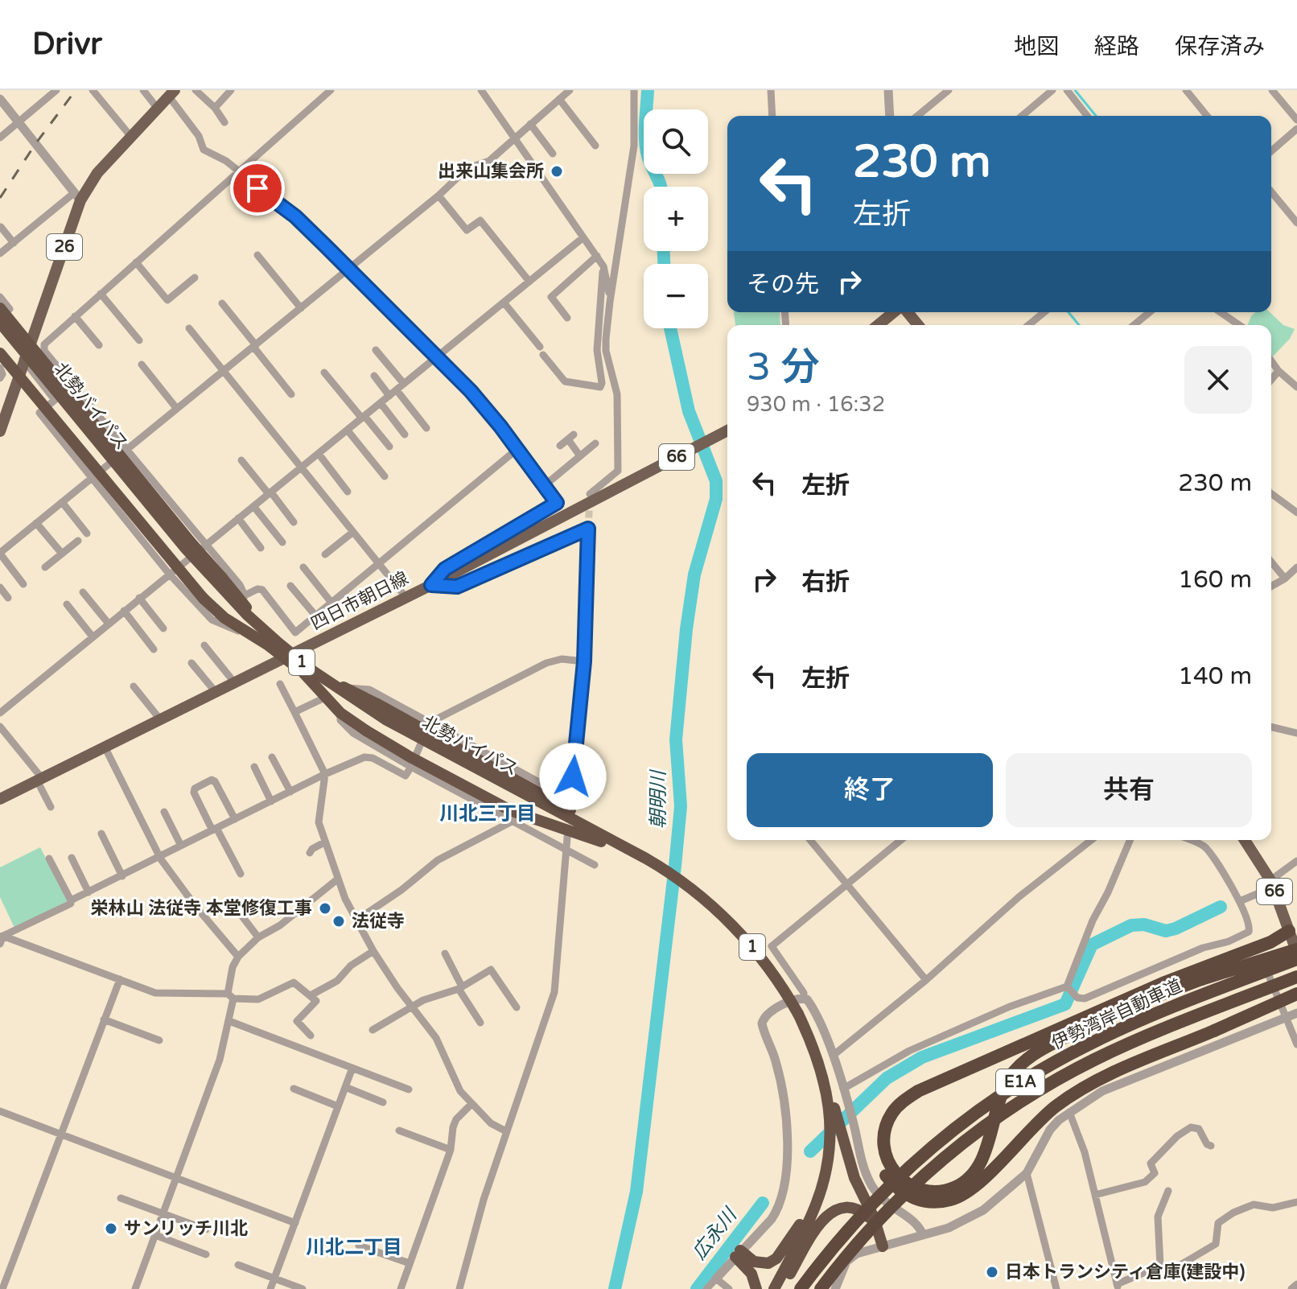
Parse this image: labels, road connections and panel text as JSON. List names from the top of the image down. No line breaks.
{"streets":{"highway":["北勢バイパス","1","伊勢湾岸自動車道","E1A"],"main road":["26","66","四日市朝日線"]},"crossings":[["北勢バイパス","1"],["四日市朝日線","1"]],"districts":["川北三丁目","川北二丁目"],"water":["朝明川","広永川"],"places":["出来山集会所","栄林山 法従寺 本堂修復工事","法従寺","サンリッチ川北","日本トランシティ倉庫(建設中)"],"page":{"header":"Drivr","nav":["地図","経路","保存済み"],"map_buttons":["+","−"],"turn":["230 m","左折"],"then":"その先","heading":["3 分","930 m · 16:32"],"list":[{"name":"左折","value":"230 m"},{"name":"右折","value":"160 m"},{"name":"左折","value":"140 m"}],"buttons":["終了","共有"]}}
